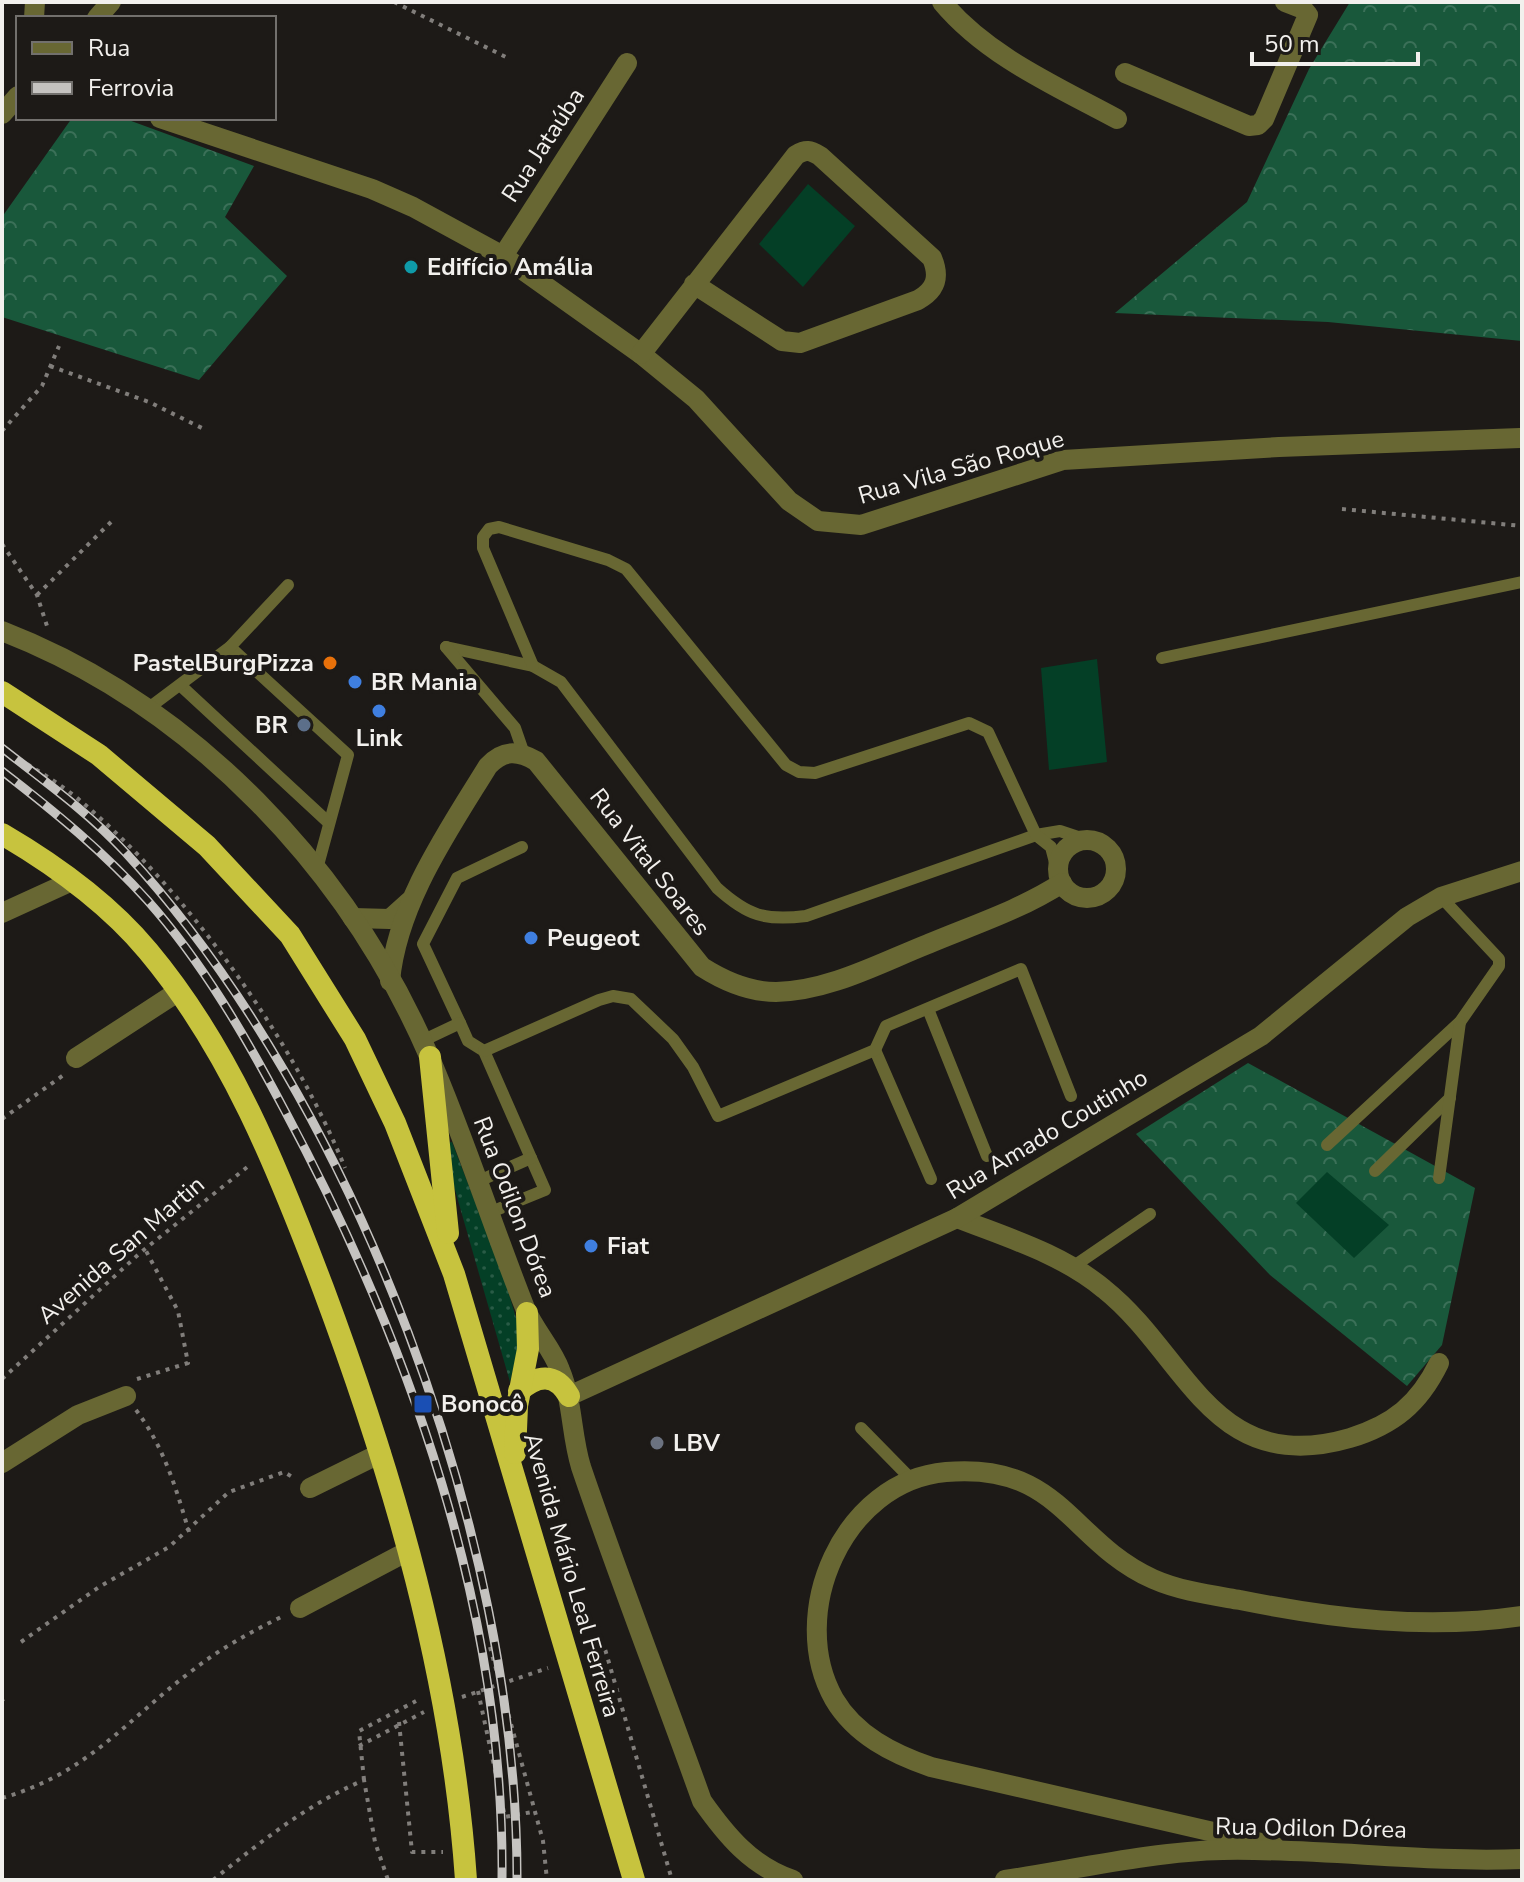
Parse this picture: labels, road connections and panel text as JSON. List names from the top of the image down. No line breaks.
{"streets":{"highway":["Avenida Mário Leal Ferreira"],"street":["Rua Jataúba","Rua Vila São Roque","Rua Vital Soares","Rua Amado Coutinho","Rua Odilon Dórea"],"path":["Avenida San Martin"]},"crossings":[["Rua Jataúba","Rua Vila São Roque"],["Rua Amado Coutinho","Rua Odilon Dórea"]],"places":{"other":["Edifício Amália","PastelBurgPizza","BR Mania","Link","BR","Peugeot","Fiat","LBV"],"transit":["Bonocô"]},"legend":["Rua","Ferrovia"],"scale_bar":"50 m"}
